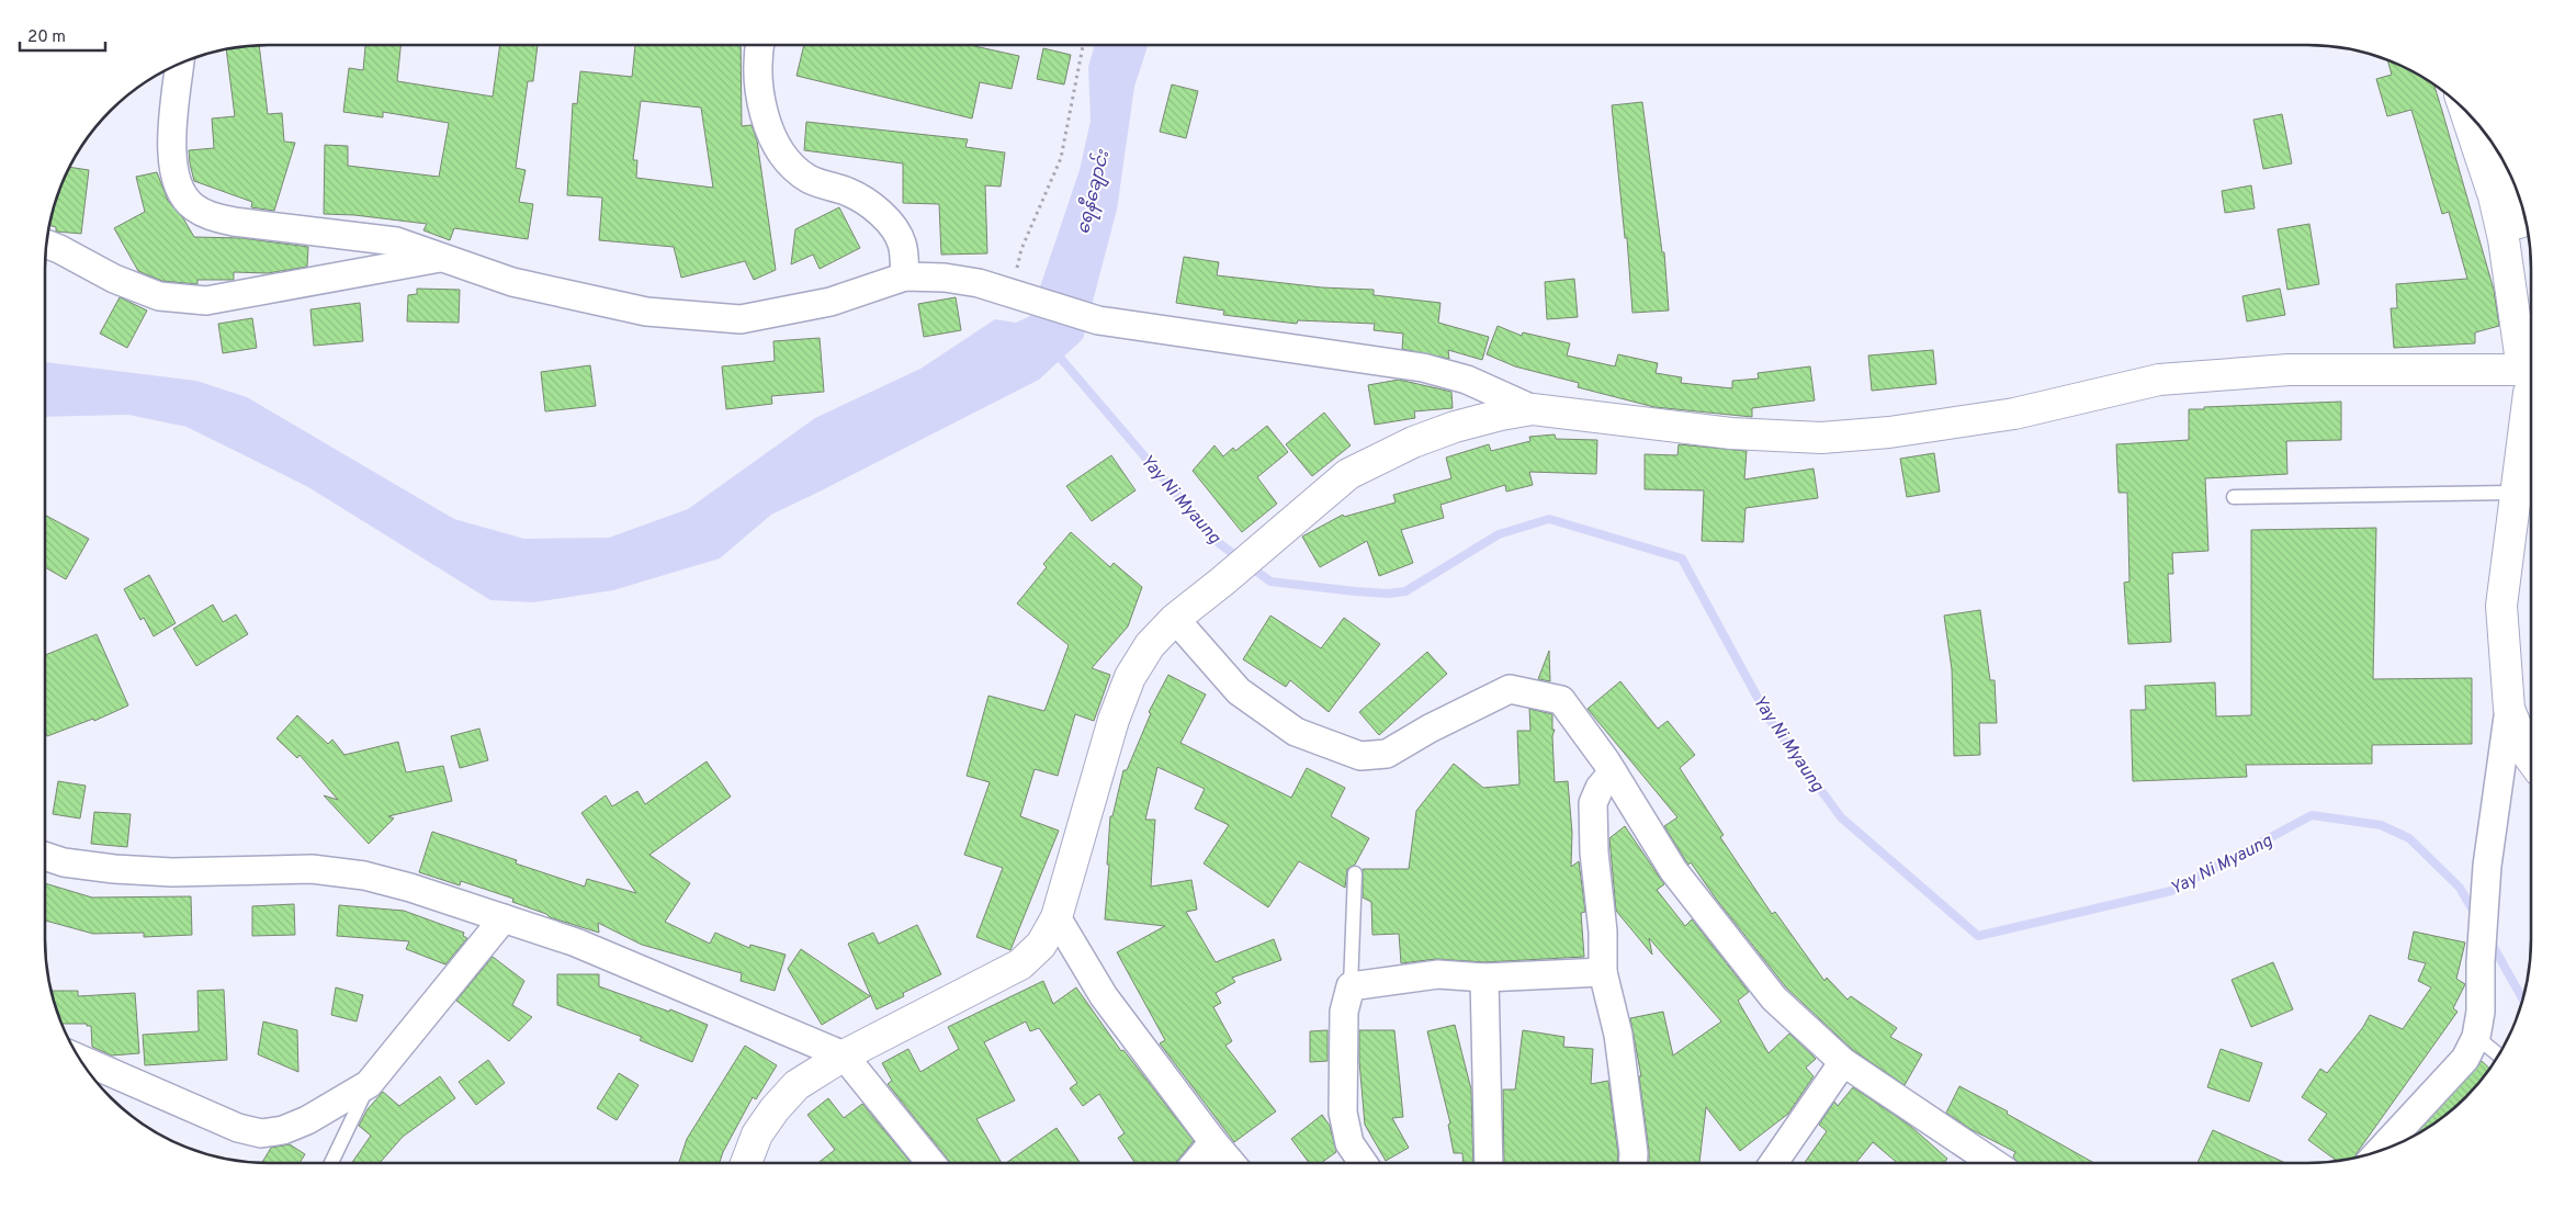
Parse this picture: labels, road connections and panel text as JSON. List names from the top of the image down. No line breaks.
{"water":["ရေနီချောင်း","Yay Ni Myaung"],"scale_bar":"20 m"}
